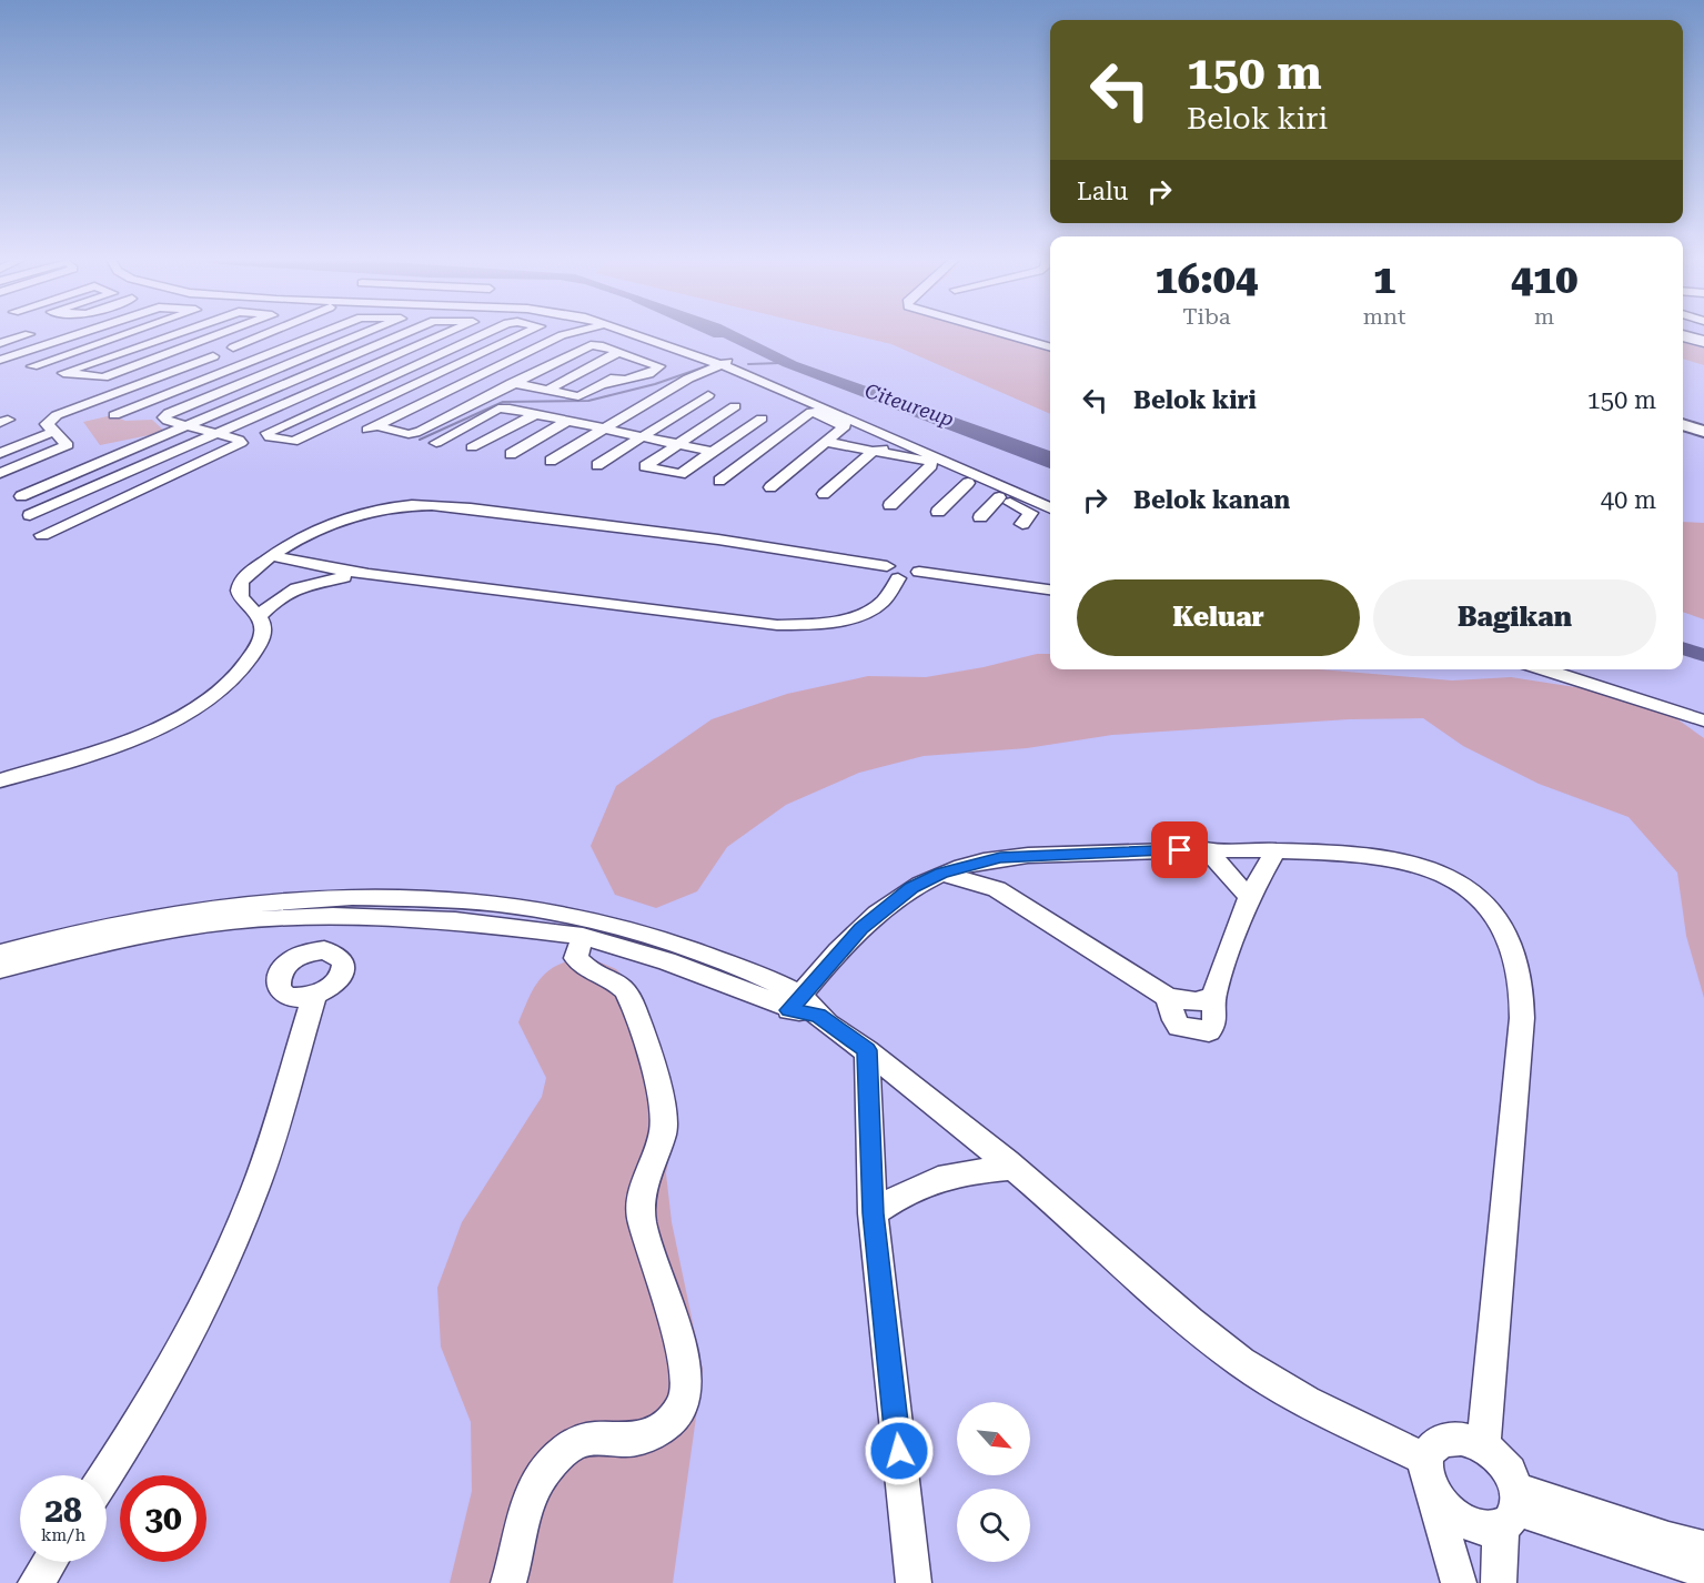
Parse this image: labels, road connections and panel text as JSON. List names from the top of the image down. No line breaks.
{"water":["Citeureup"],"north":"bottom right","page":{"turn":["150 m","Belok kiri"],"then":"Lalu","eta":["16:04","Tiba","1","mnt","410","m"],"list":[{"name":"Belok kiri","value":"150 m"},{"name":"Belok kanan","value":"40 m"}],"buttons":["Keluar","Bagikan"],"speed":"28 km/h","limit":"30"}}
